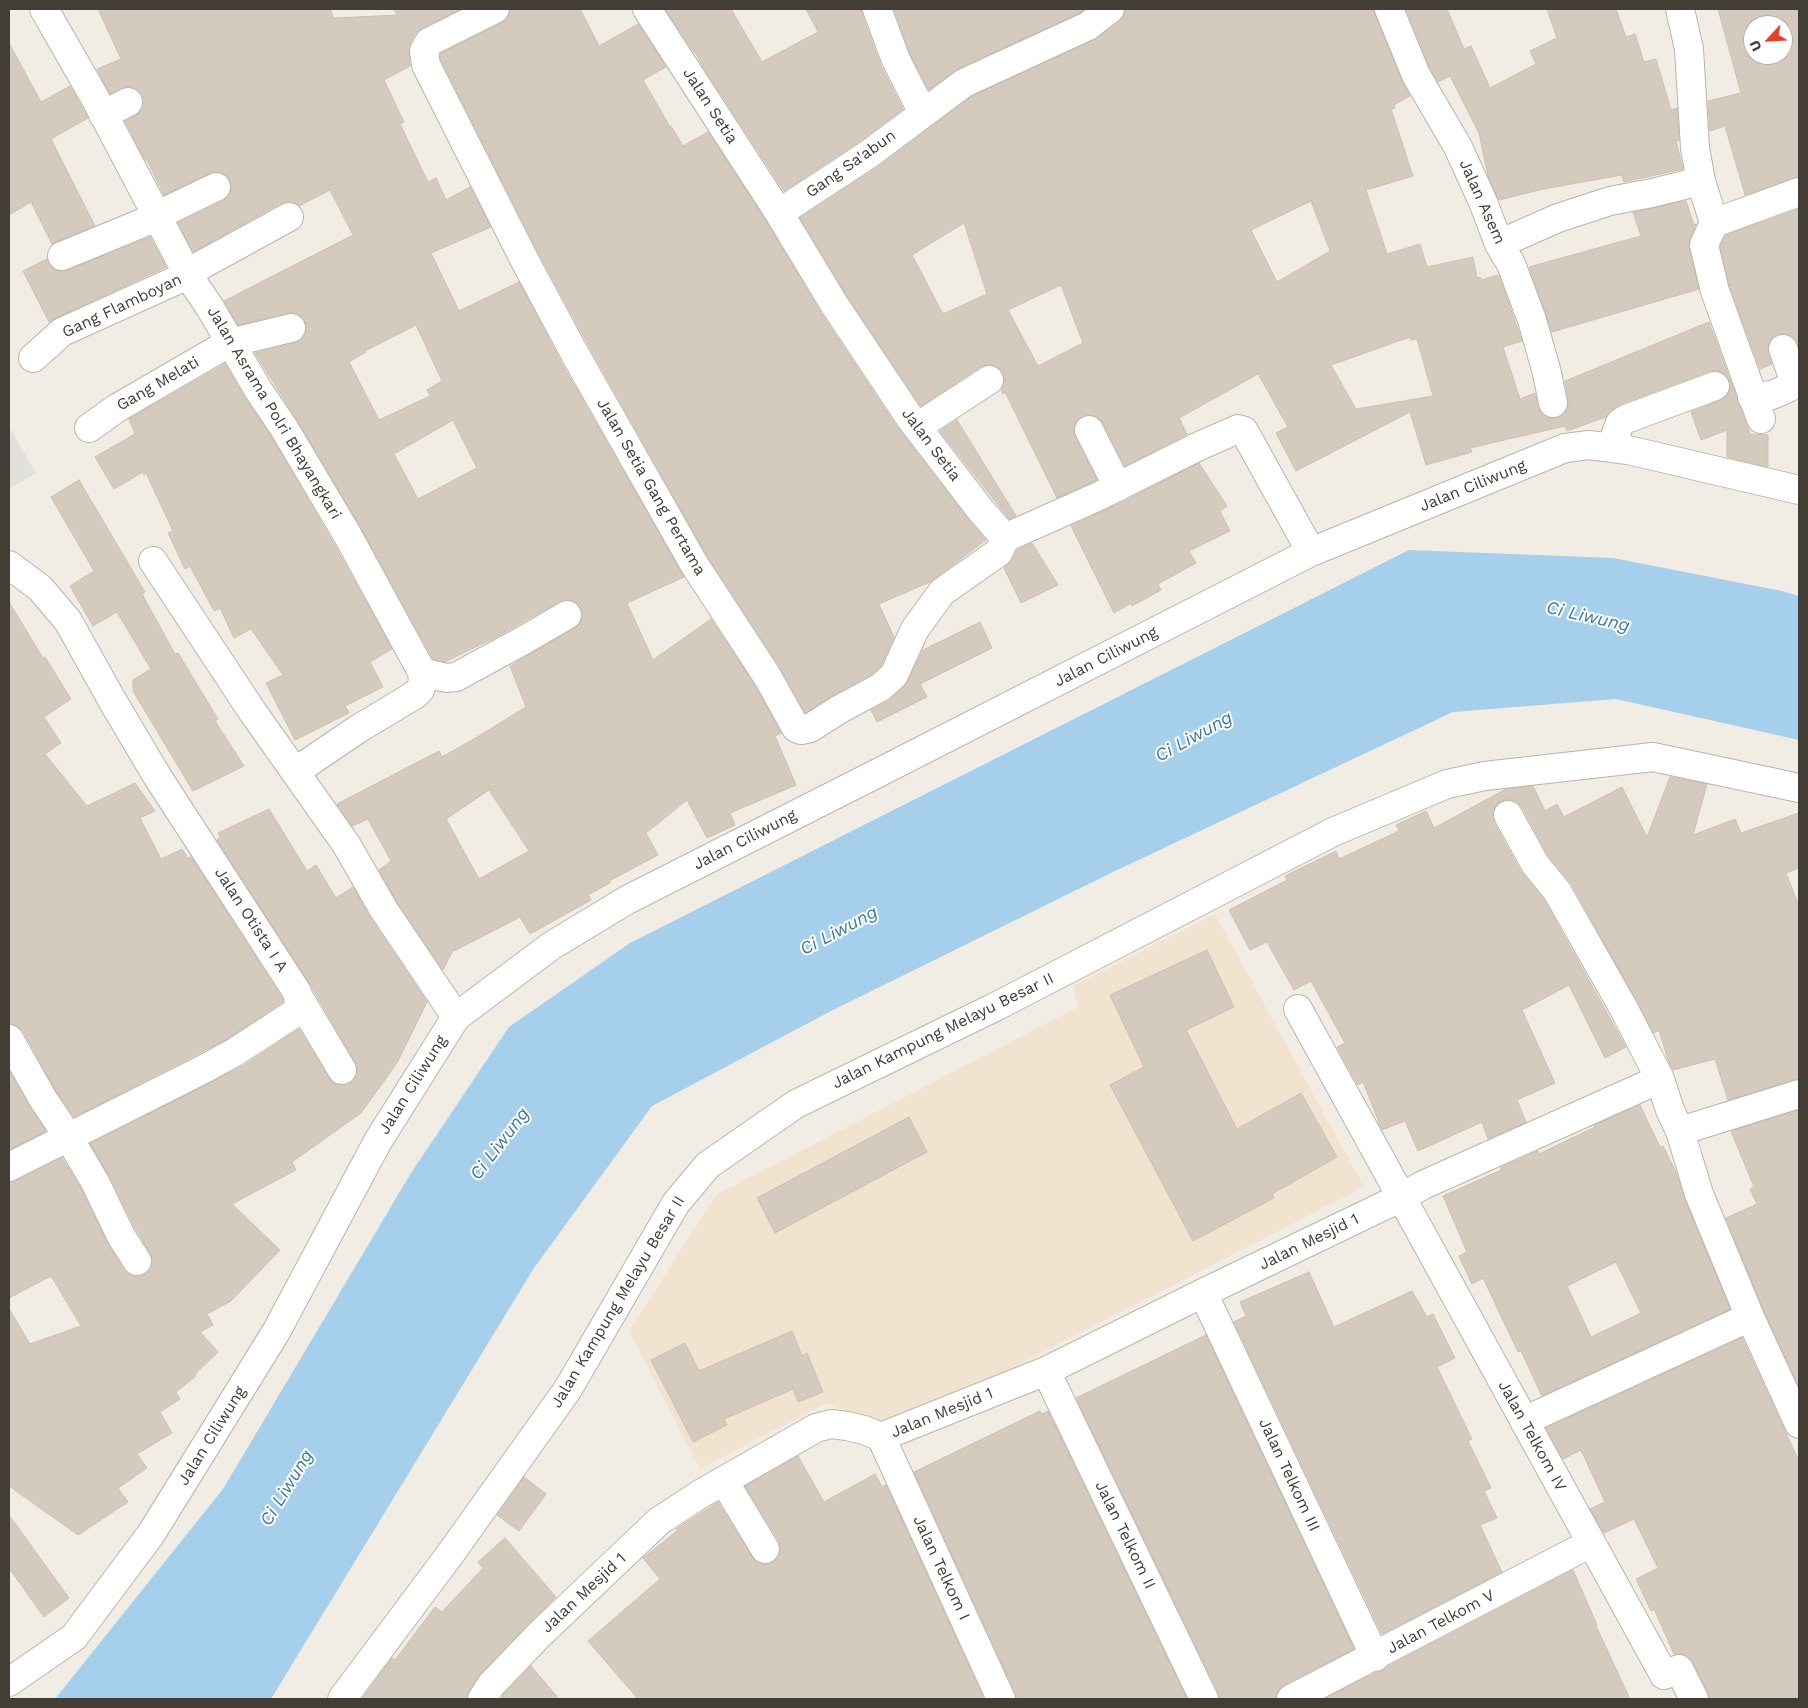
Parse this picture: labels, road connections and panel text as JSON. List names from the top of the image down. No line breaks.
{"streets":{"street":["Jalan Setia","Gang Sa'abun","Jalan Asem","Gang Flamboyan","Gang Melati","Jalan Asrama Polri Bhayangkari","Jalan Ciliwung","Jalan Setia Gang Pertama","Jalan Otista I A","Jalan Kampung Melayu Besar II","Jalan Mesjid 1","Jalan Telkom IV","Jalan Telkom III","Jalan Telkom II","Jalan Telkom I","Jalan Telkom V"]},"crossings":[["Jalan Setia","Gang Sa'abun"],["Jalan Setia","Jalan Setia Gang Pertama"],["Gang Flamboyan","Jalan Asrama Polri Bhayangkari"],["Gang Melati","Jalan Asrama Polri Bhayangkari"],["Jalan Mesjid 1","Jalan Telkom IV"],["Jalan Mesjid 1","Jalan Telkom III"],["Jalan Mesjid 1","Jalan Telkom II"],["Jalan Mesjid 1","Jalan Telkom I"],["Jalan Telkom IV","Jalan Telkom V"],["Jalan Telkom III","Jalan Telkom V"]],"water":["Ci Liwung"],"north":"bottom left"}
